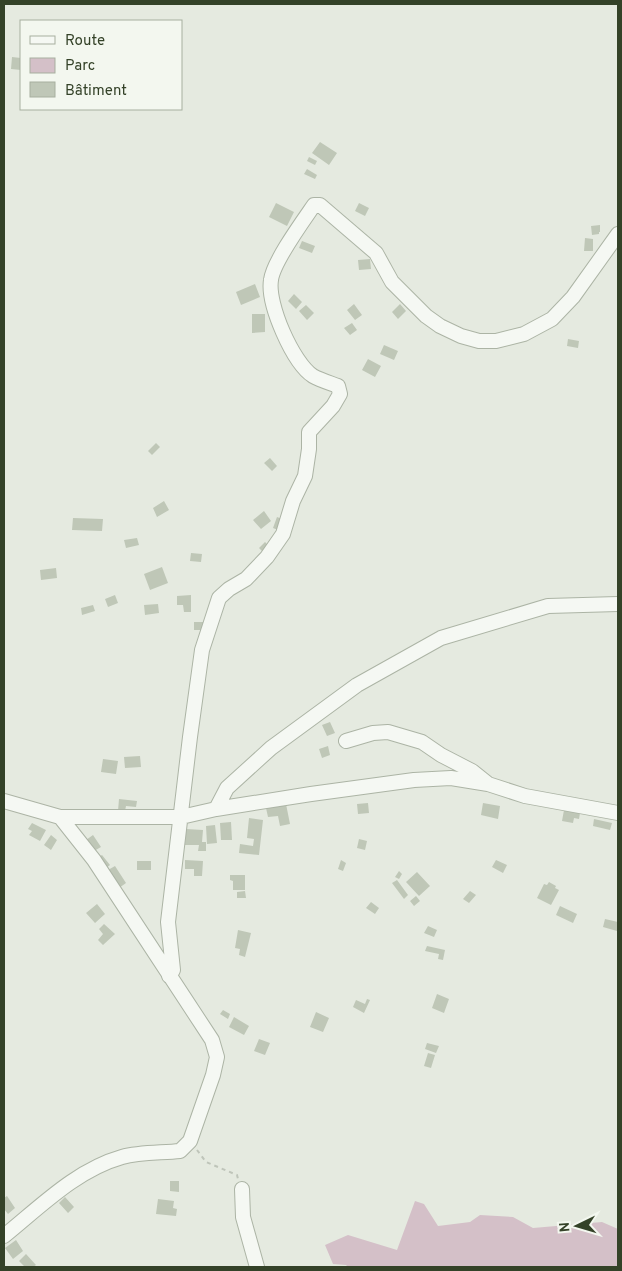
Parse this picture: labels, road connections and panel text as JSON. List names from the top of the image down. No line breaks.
{"legend":["Route","Parc","Bâtiment"],"north":"left"}
